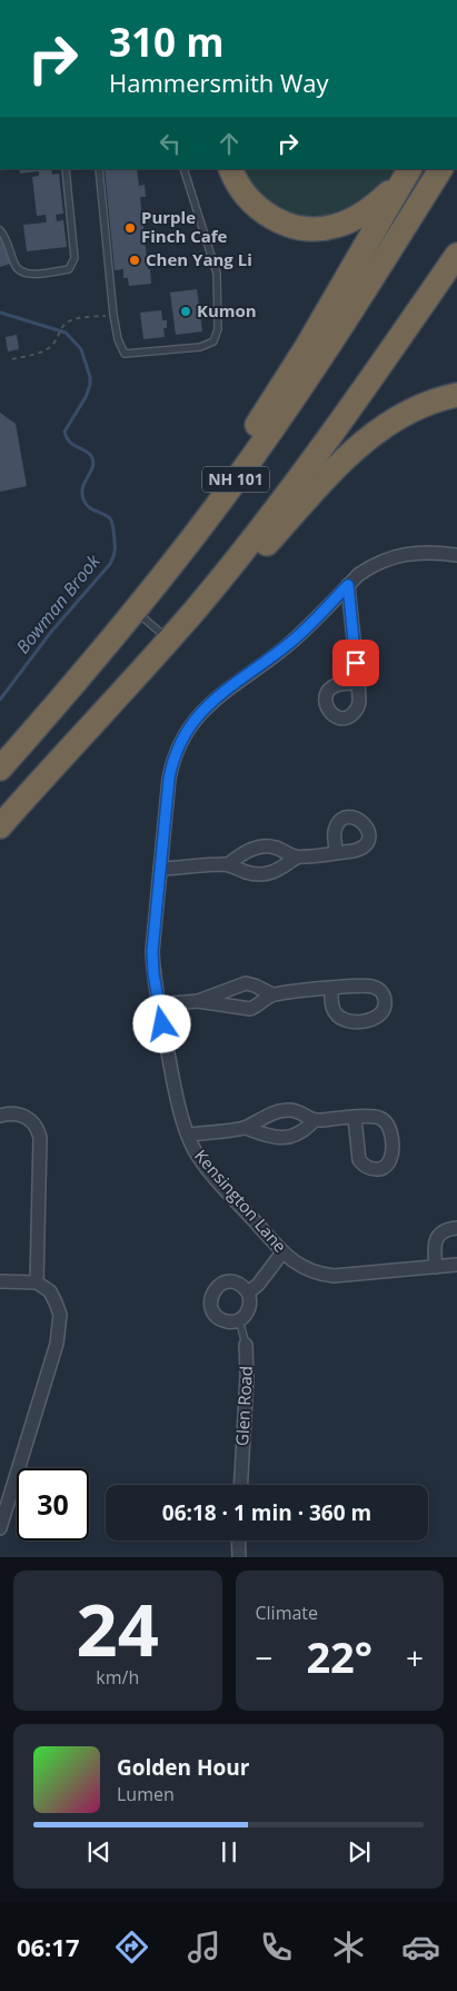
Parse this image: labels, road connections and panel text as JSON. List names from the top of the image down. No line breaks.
{"streets":{"highway":["NH 101"],"street":["Kensington Lane","Glen Road"]},"water":["Bowman Brook"],"places":["Purple Finch Cafe","Chen Yang Li","Kumon"],"page":{"turn":["310 m","Hammersmith Way"],"limit":"30","trip":"06:18 · 1 min · 360 m","tile":[["24","km/h"],"Climate"],"heat":["−","22°","+"],"song":["Golden Hour","Lumen"],"tabs":"06:17"}}
